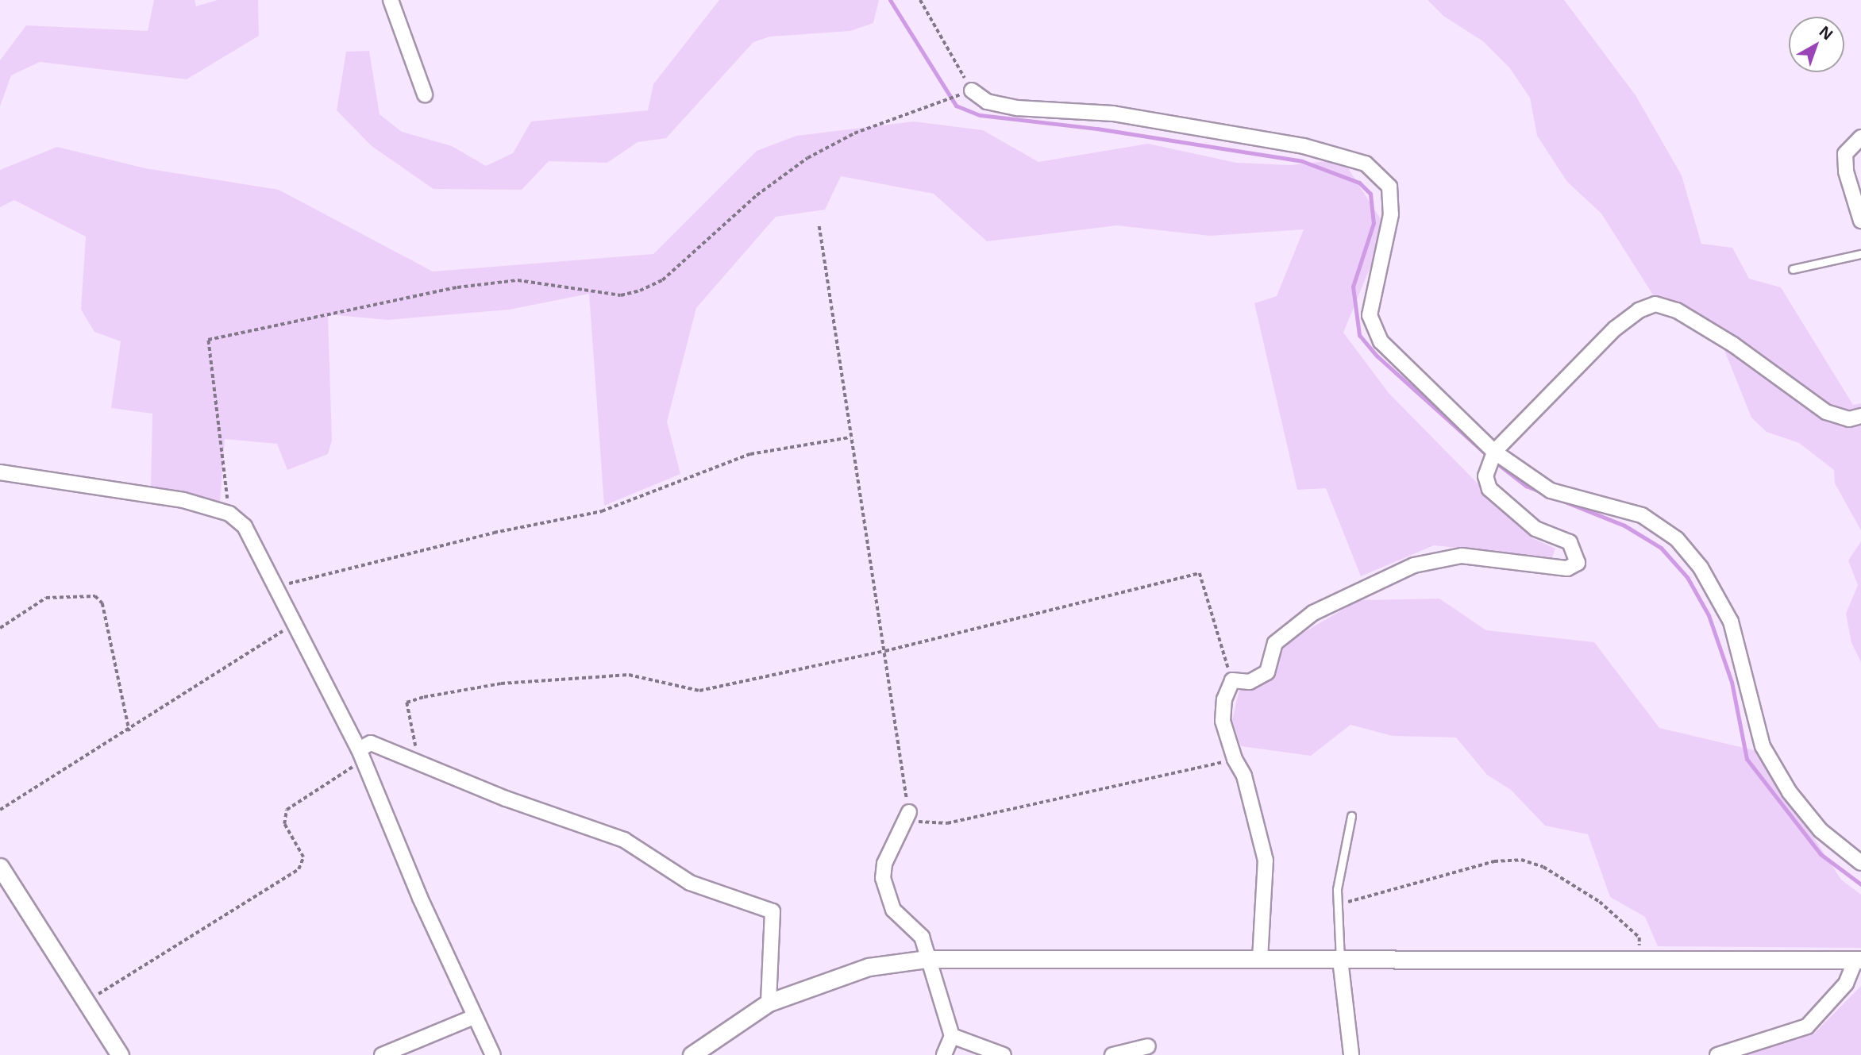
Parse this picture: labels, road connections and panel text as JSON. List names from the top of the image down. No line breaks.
{"north":"top right"}
